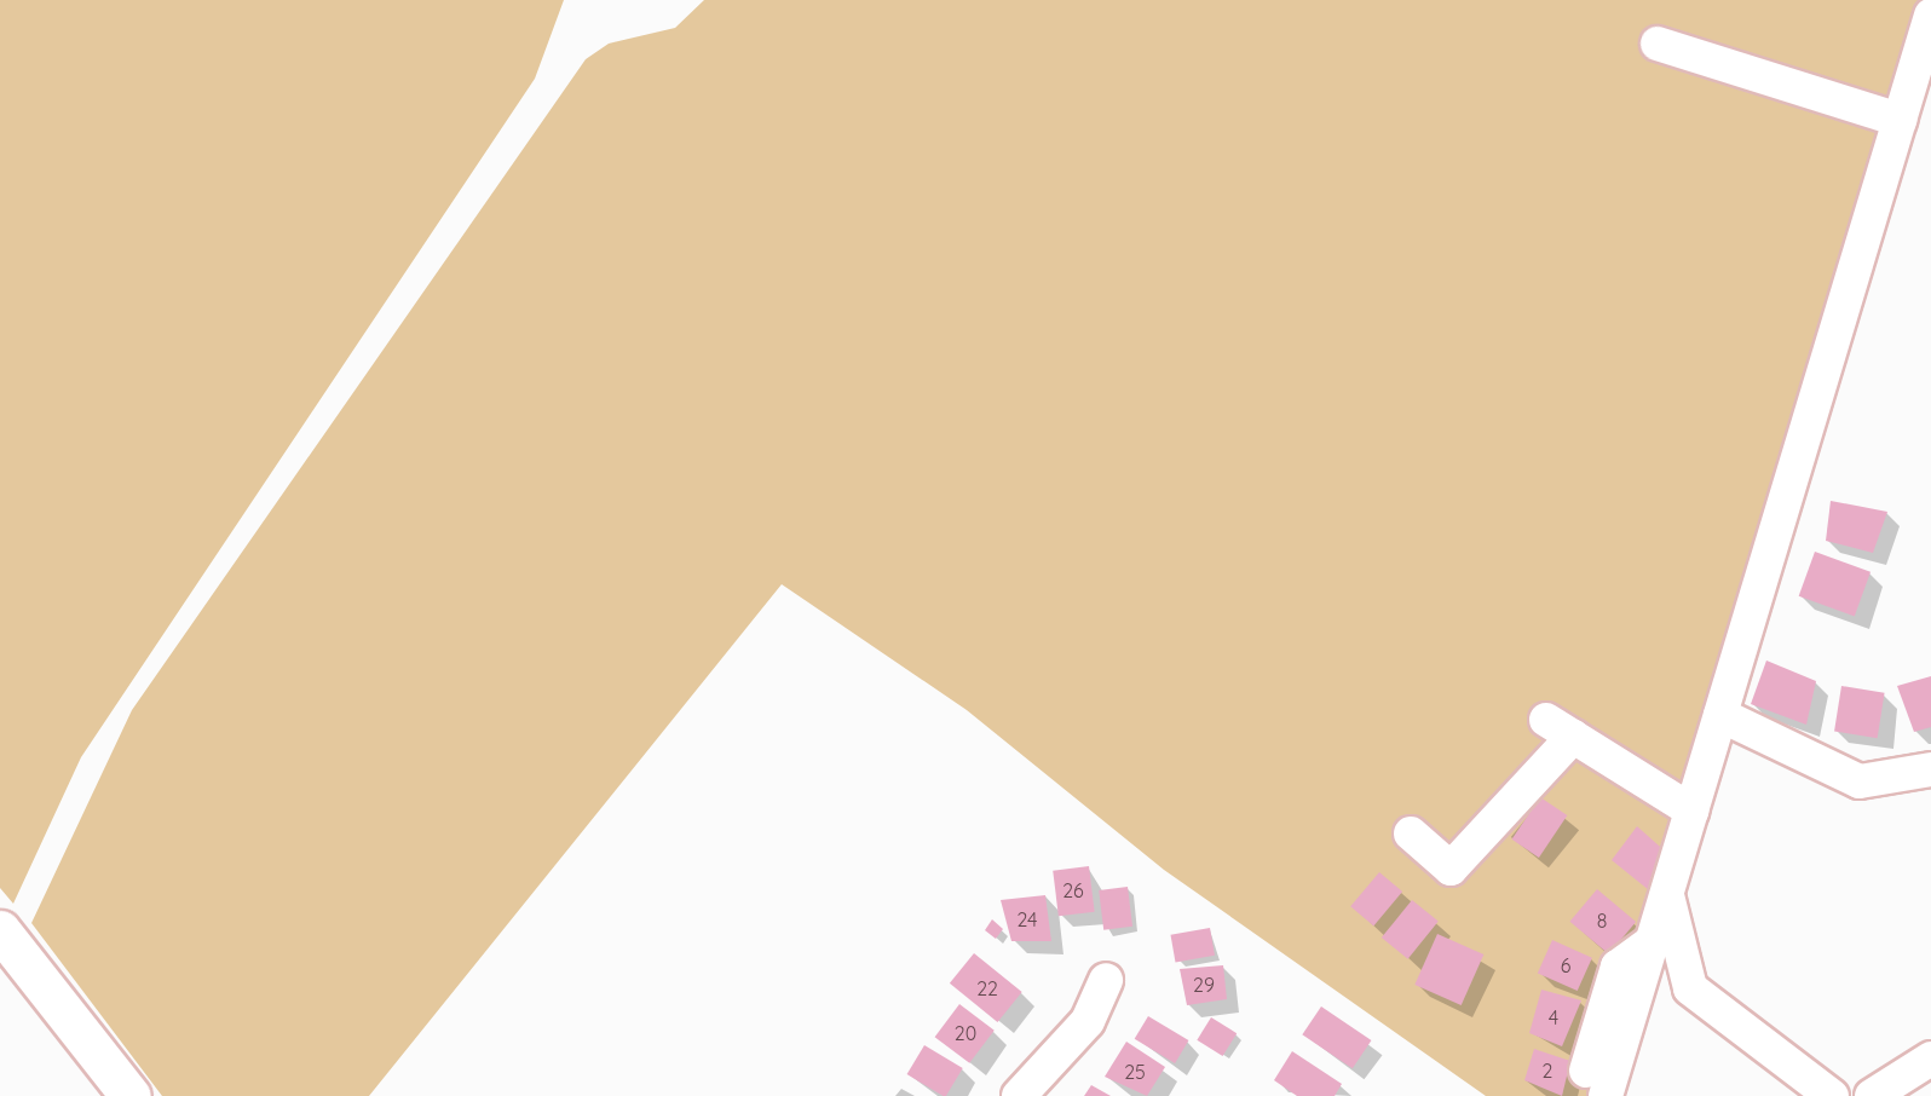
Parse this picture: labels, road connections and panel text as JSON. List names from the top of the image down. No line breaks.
{"house_numbers":["26","24","8","6","29","22","4","20","2","25"]}
